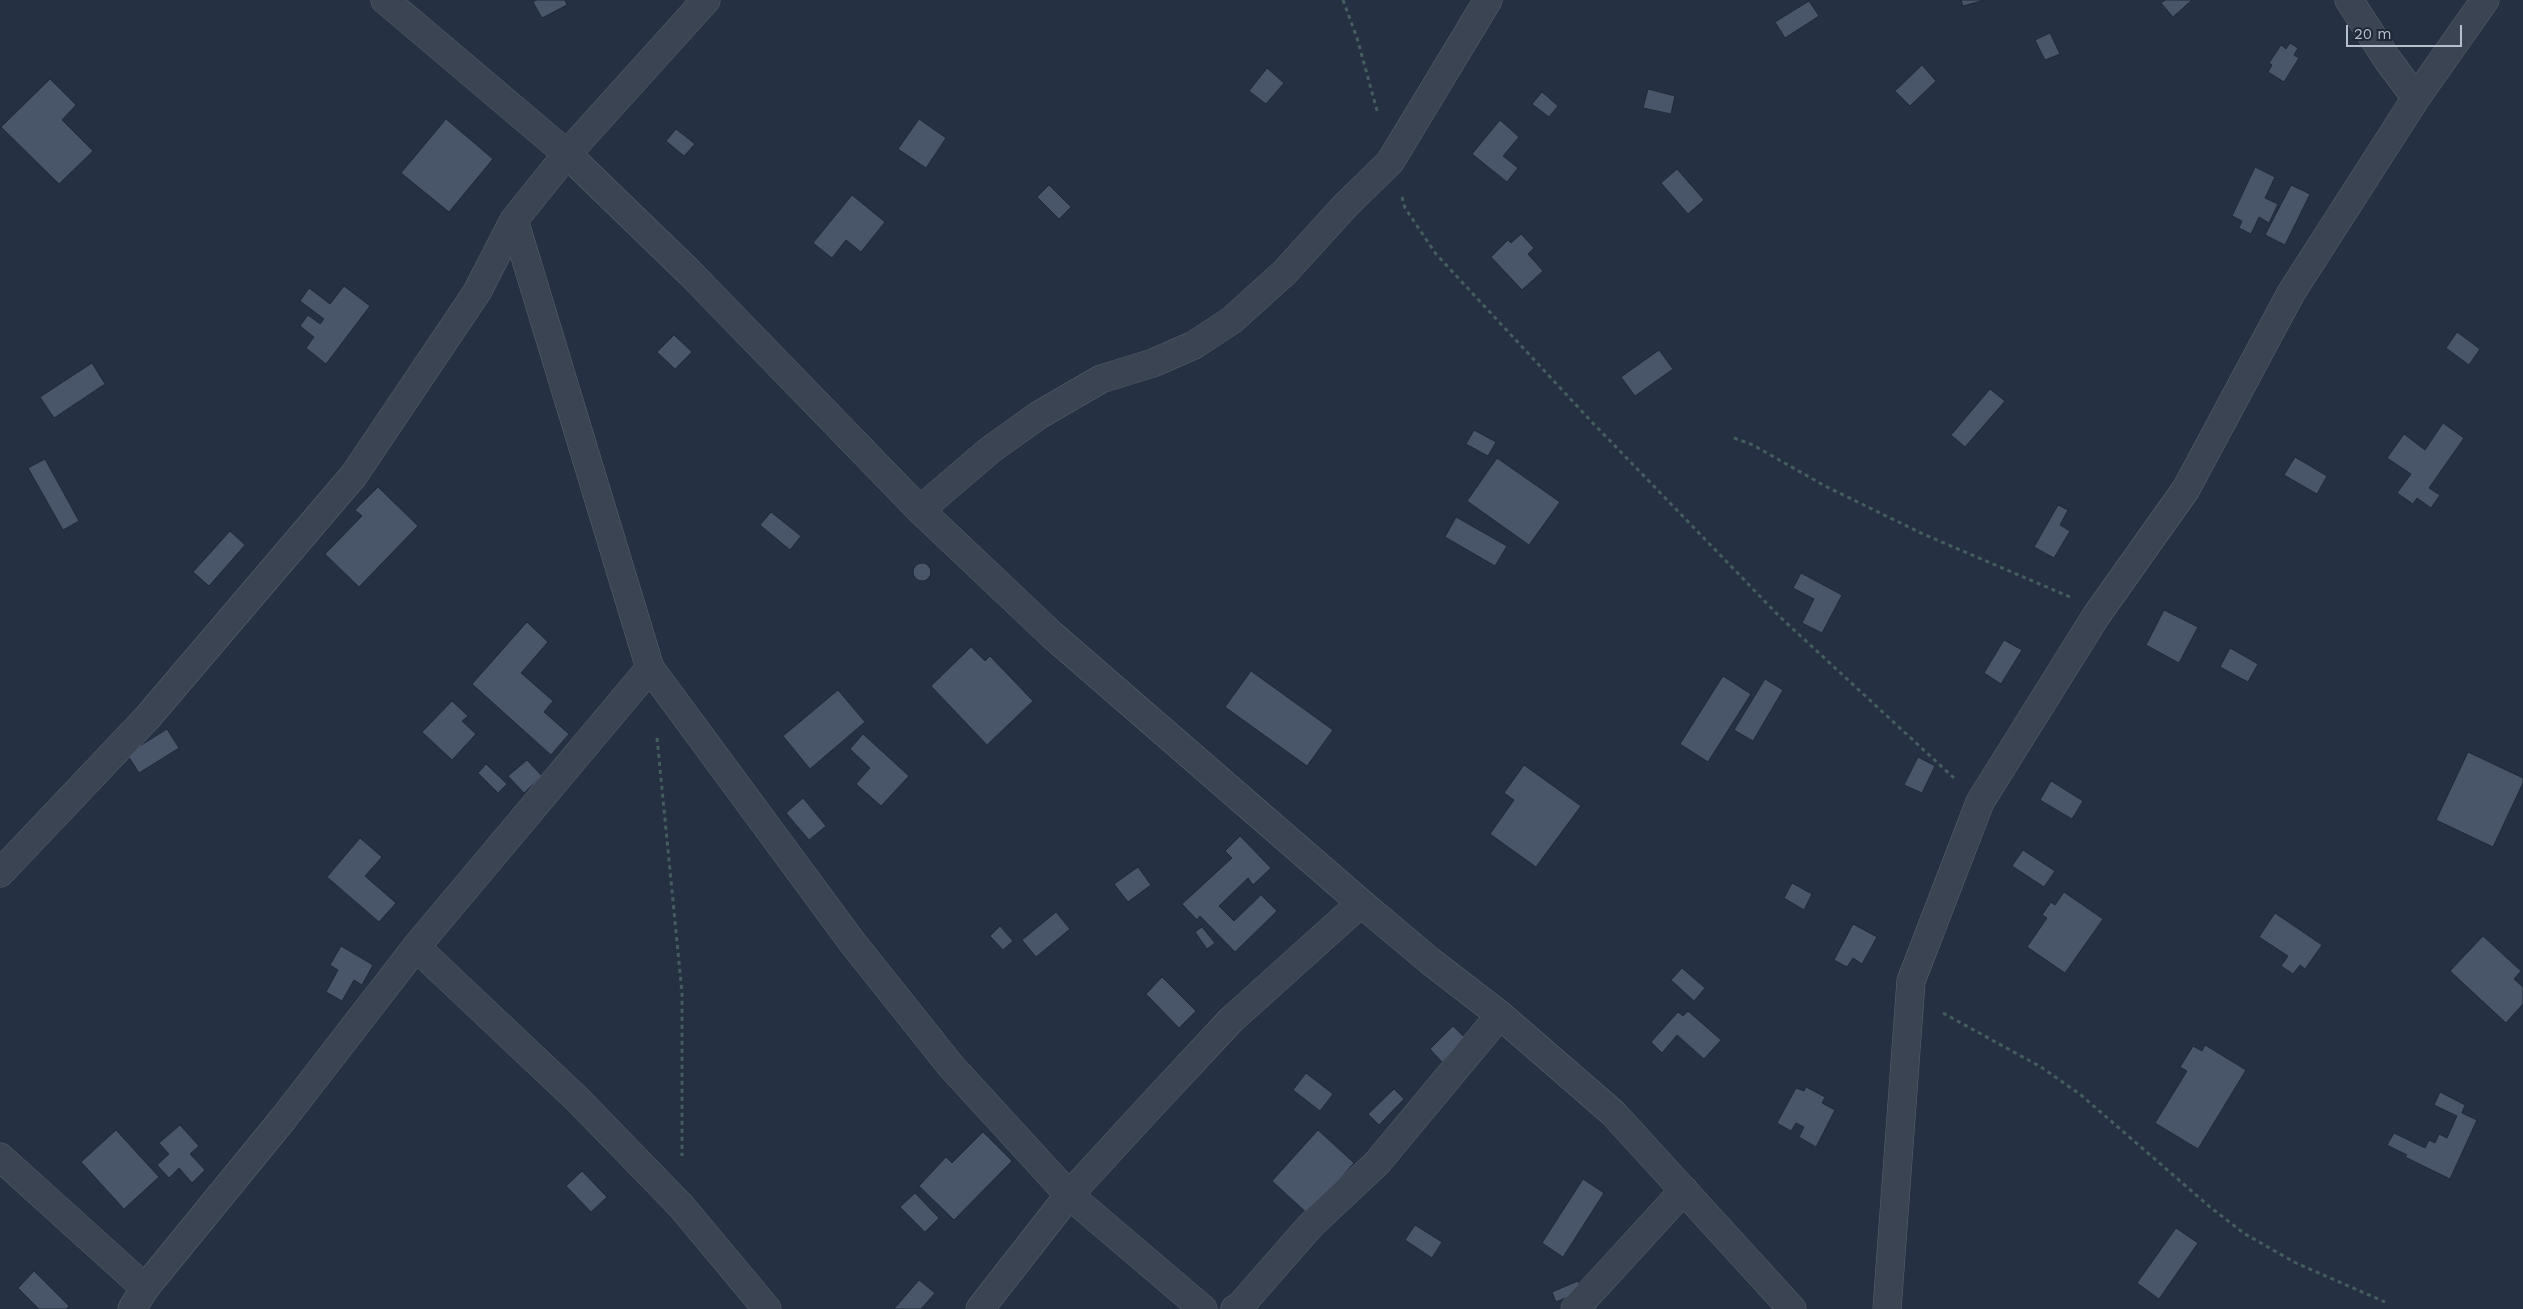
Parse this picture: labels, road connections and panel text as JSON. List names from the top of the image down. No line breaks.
{"scale_bar":"20 m"}
